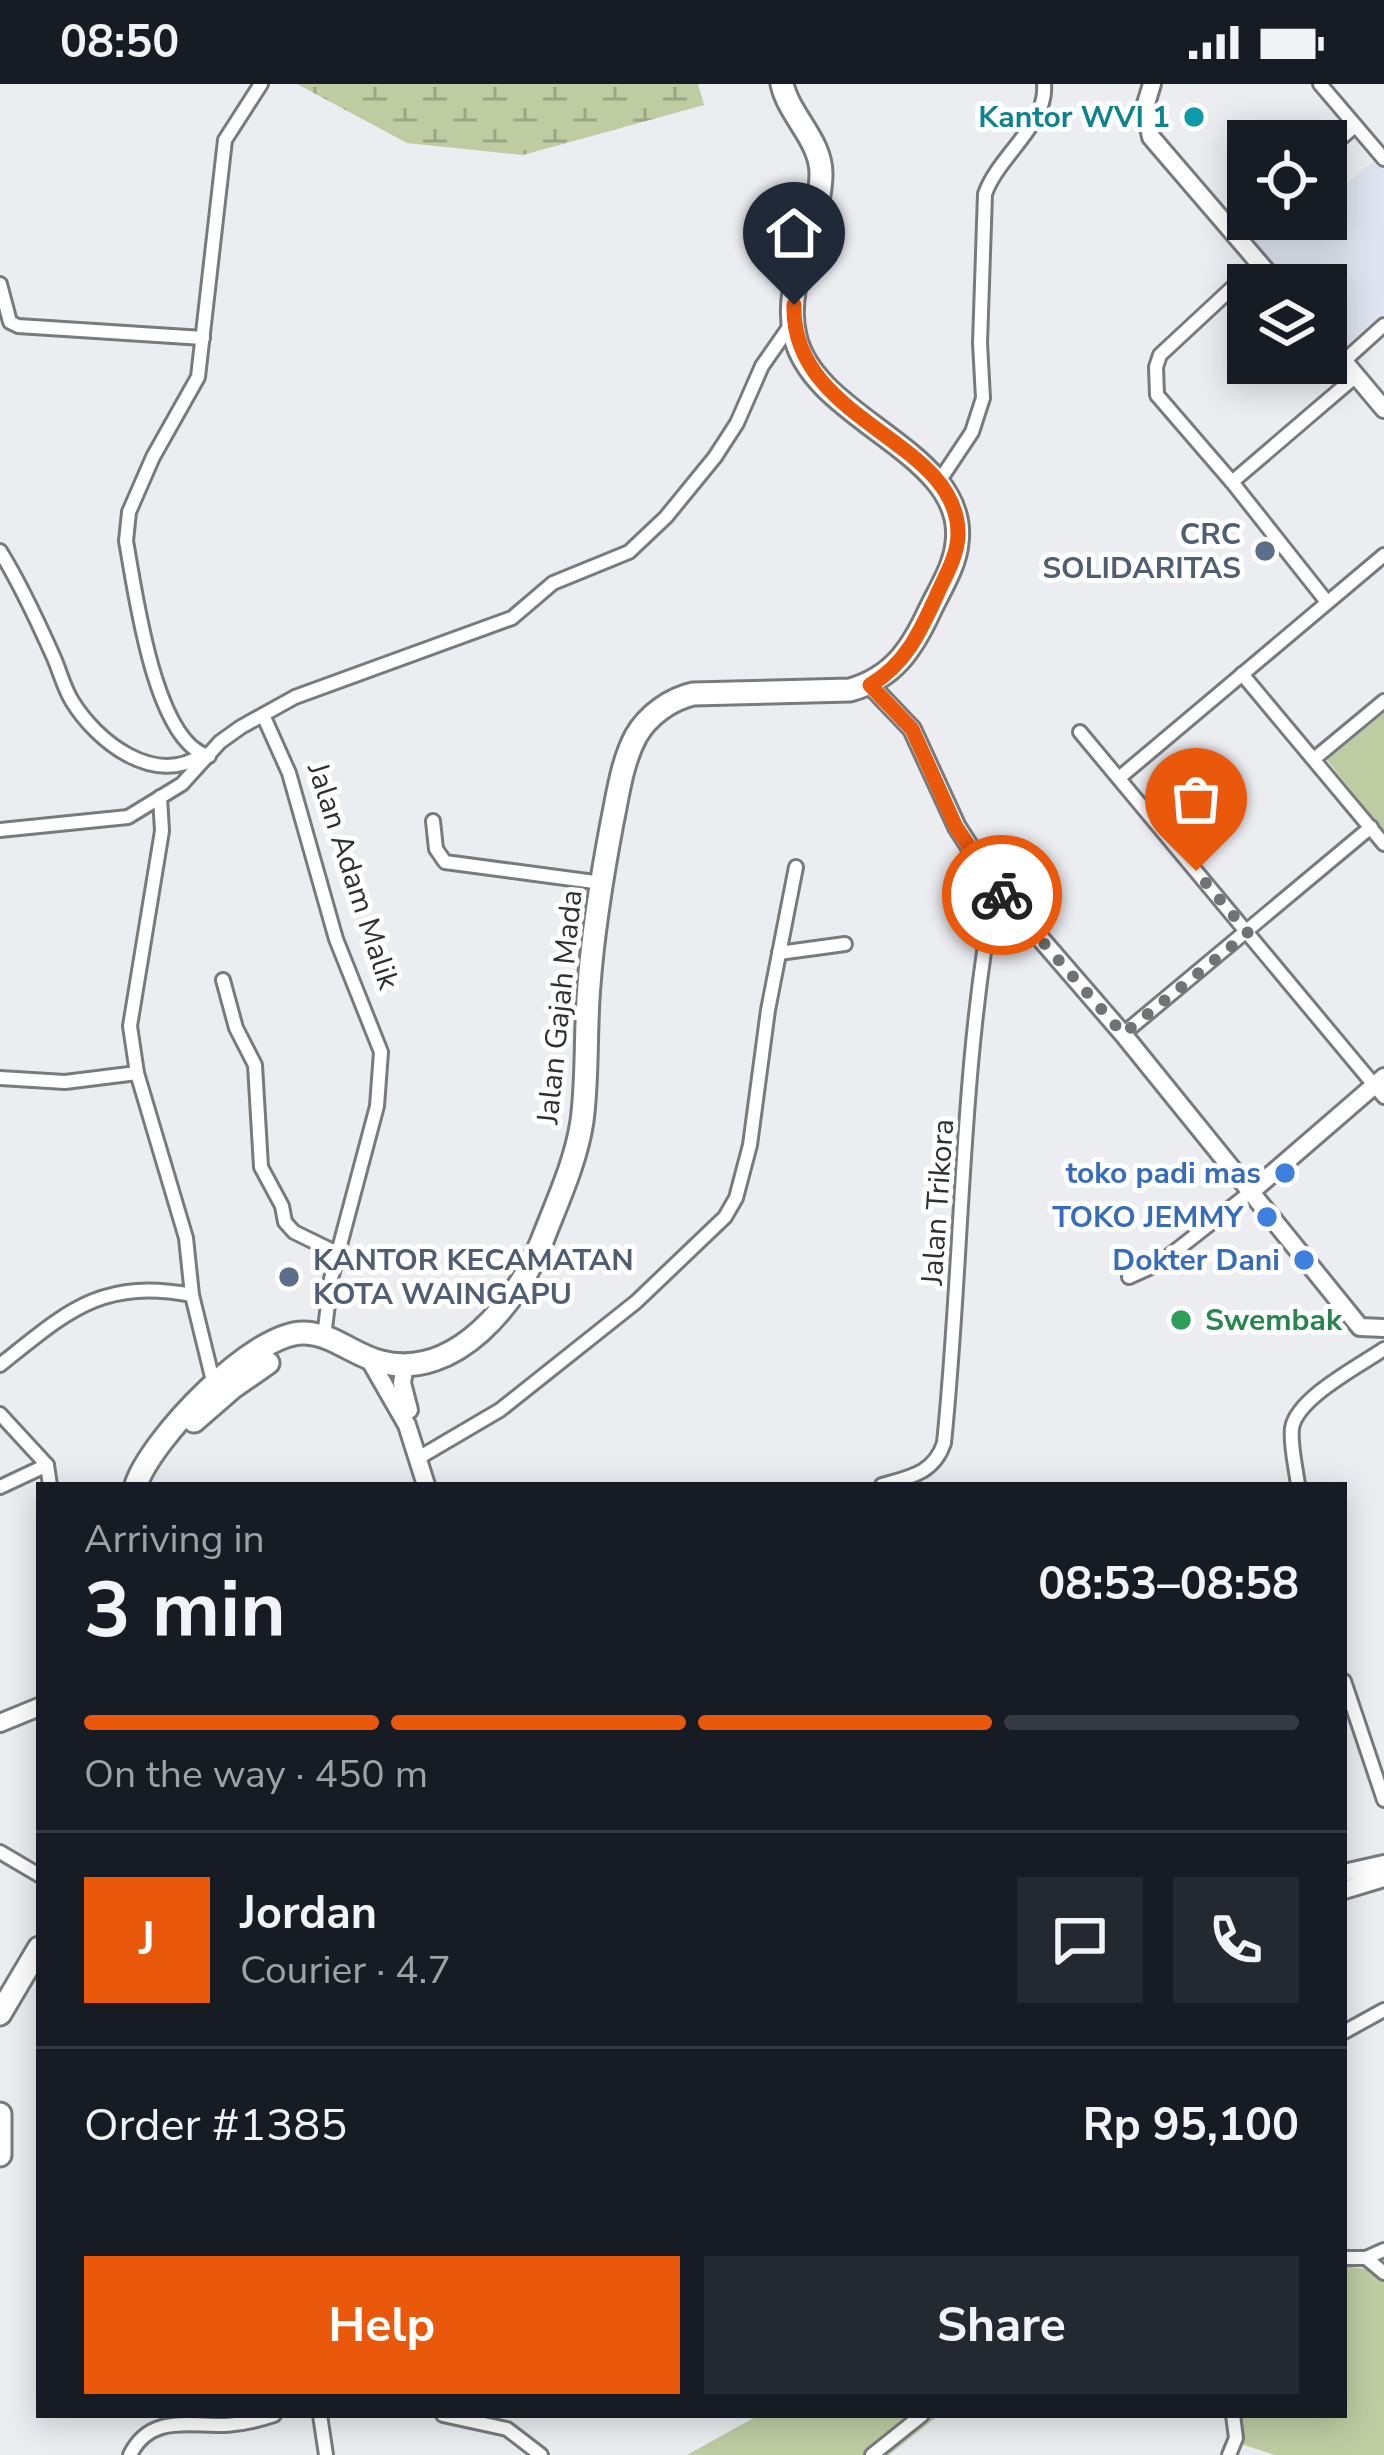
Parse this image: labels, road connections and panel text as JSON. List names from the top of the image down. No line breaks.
{"streets":{"highway":["Jalan Gajah Mada"],"street":["Jalan Adam Malik","Jalan Trikora"]},"crossings":[["Jalan Adam Malik","Jalan Gajah Mada"]],"places":["Kantor WVI 1","CRC SOLIDARITAS","toko padi mas","TOKO JEMMY","Dokter Dani","KANTOR KECAMATAN KOTA WAINGAPU","Swembak"],"page":{"status":"08:50","heading":["3 min","Arriving in","08:53–08:58"],"panel":["Jordan","Courier · 4.7","Order #1385","Rp 95,100"],"bar":"On the way · 450 m","round":"J","buttons":["Help","Share"]}}
